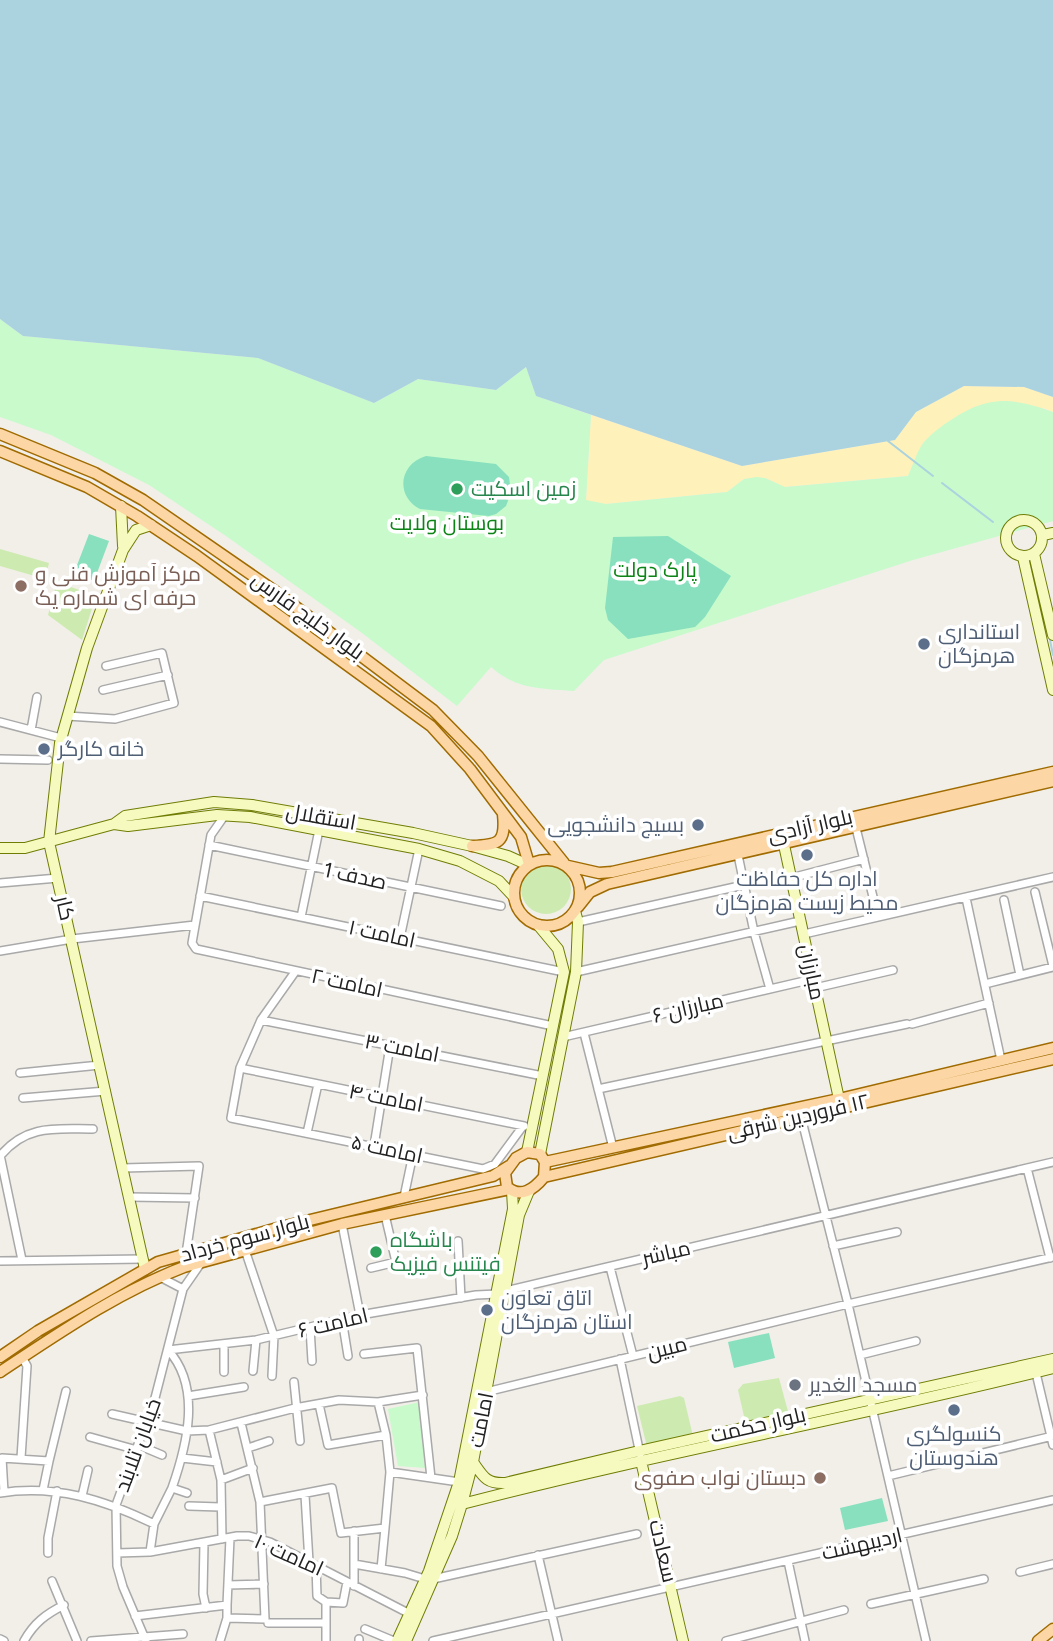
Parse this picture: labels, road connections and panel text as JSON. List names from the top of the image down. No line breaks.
{"streets":{"main road":["بلوار خلیج فارس","بلوار آزادی","١٢ فروردین شرقی","بلوار سوم خرداد"],"street":["استقلال","صدف 1","کار","امامت ۱","مبارزان","امامت ۲","مبارزان ۶","امامت ۳","امامت ۴","امامت ۵","مباشر","امامت ۶","مبین","امامت","بلوار حکمت","خیابان تلابند","اردیبهشت","سعادت","امامت ۱۰"]},"crossings":[["بلوار خلیج فارس","استقلال"],["بلوار خلیج فارس","بلوار آزادی"],["استقلال","بلوار آزادی"],["استقلال","کار"],["بلوار آزادی","مبارزان"],["کار","بلوار سوم خرداد"],["مبارزان","مبارزان ۶"],["مبارزان","١٢ فروردین شرقی"],["امامت ۴","امامت ۵"],["١٢ فروردین شرقی","بلوار سوم خرداد"],["١٢ فروردین شرقی","امامت"],["بلوار سوم خرداد","امامت"],["بلوار سوم خرداد","خیابان تلابند"],["مباشر","امامت ۶"],["مباشر","امامت"],["امامت ۶","امامت"],["امامت ۶","خیابان تلابند"],["مبین","امامت"],["امامت","بلوار حکمت"],["امامت","امامت ۱۰"],["بلوار حکمت","سعادت"],["خیابان تلابند","امامت ۱۰"],["اردیبهشت","سعادت"]],"parks":["بوستان ولایت","پارک دولت"],"places":["زمین اسکیت","مرکز آموزش فنی و حرفه ای شماره یک","استانداری هرمزگان","خانه کارگر","بسیج دانشجویی","اداره کل حفاظت محیط زیست هرمزگان","باشگاه فیتنس فیزیک","اتاق تعاون استان هرمزگان","مسجد الغدیر","کنسولگری هندوستان","دبستان نواب صفوی"]}
